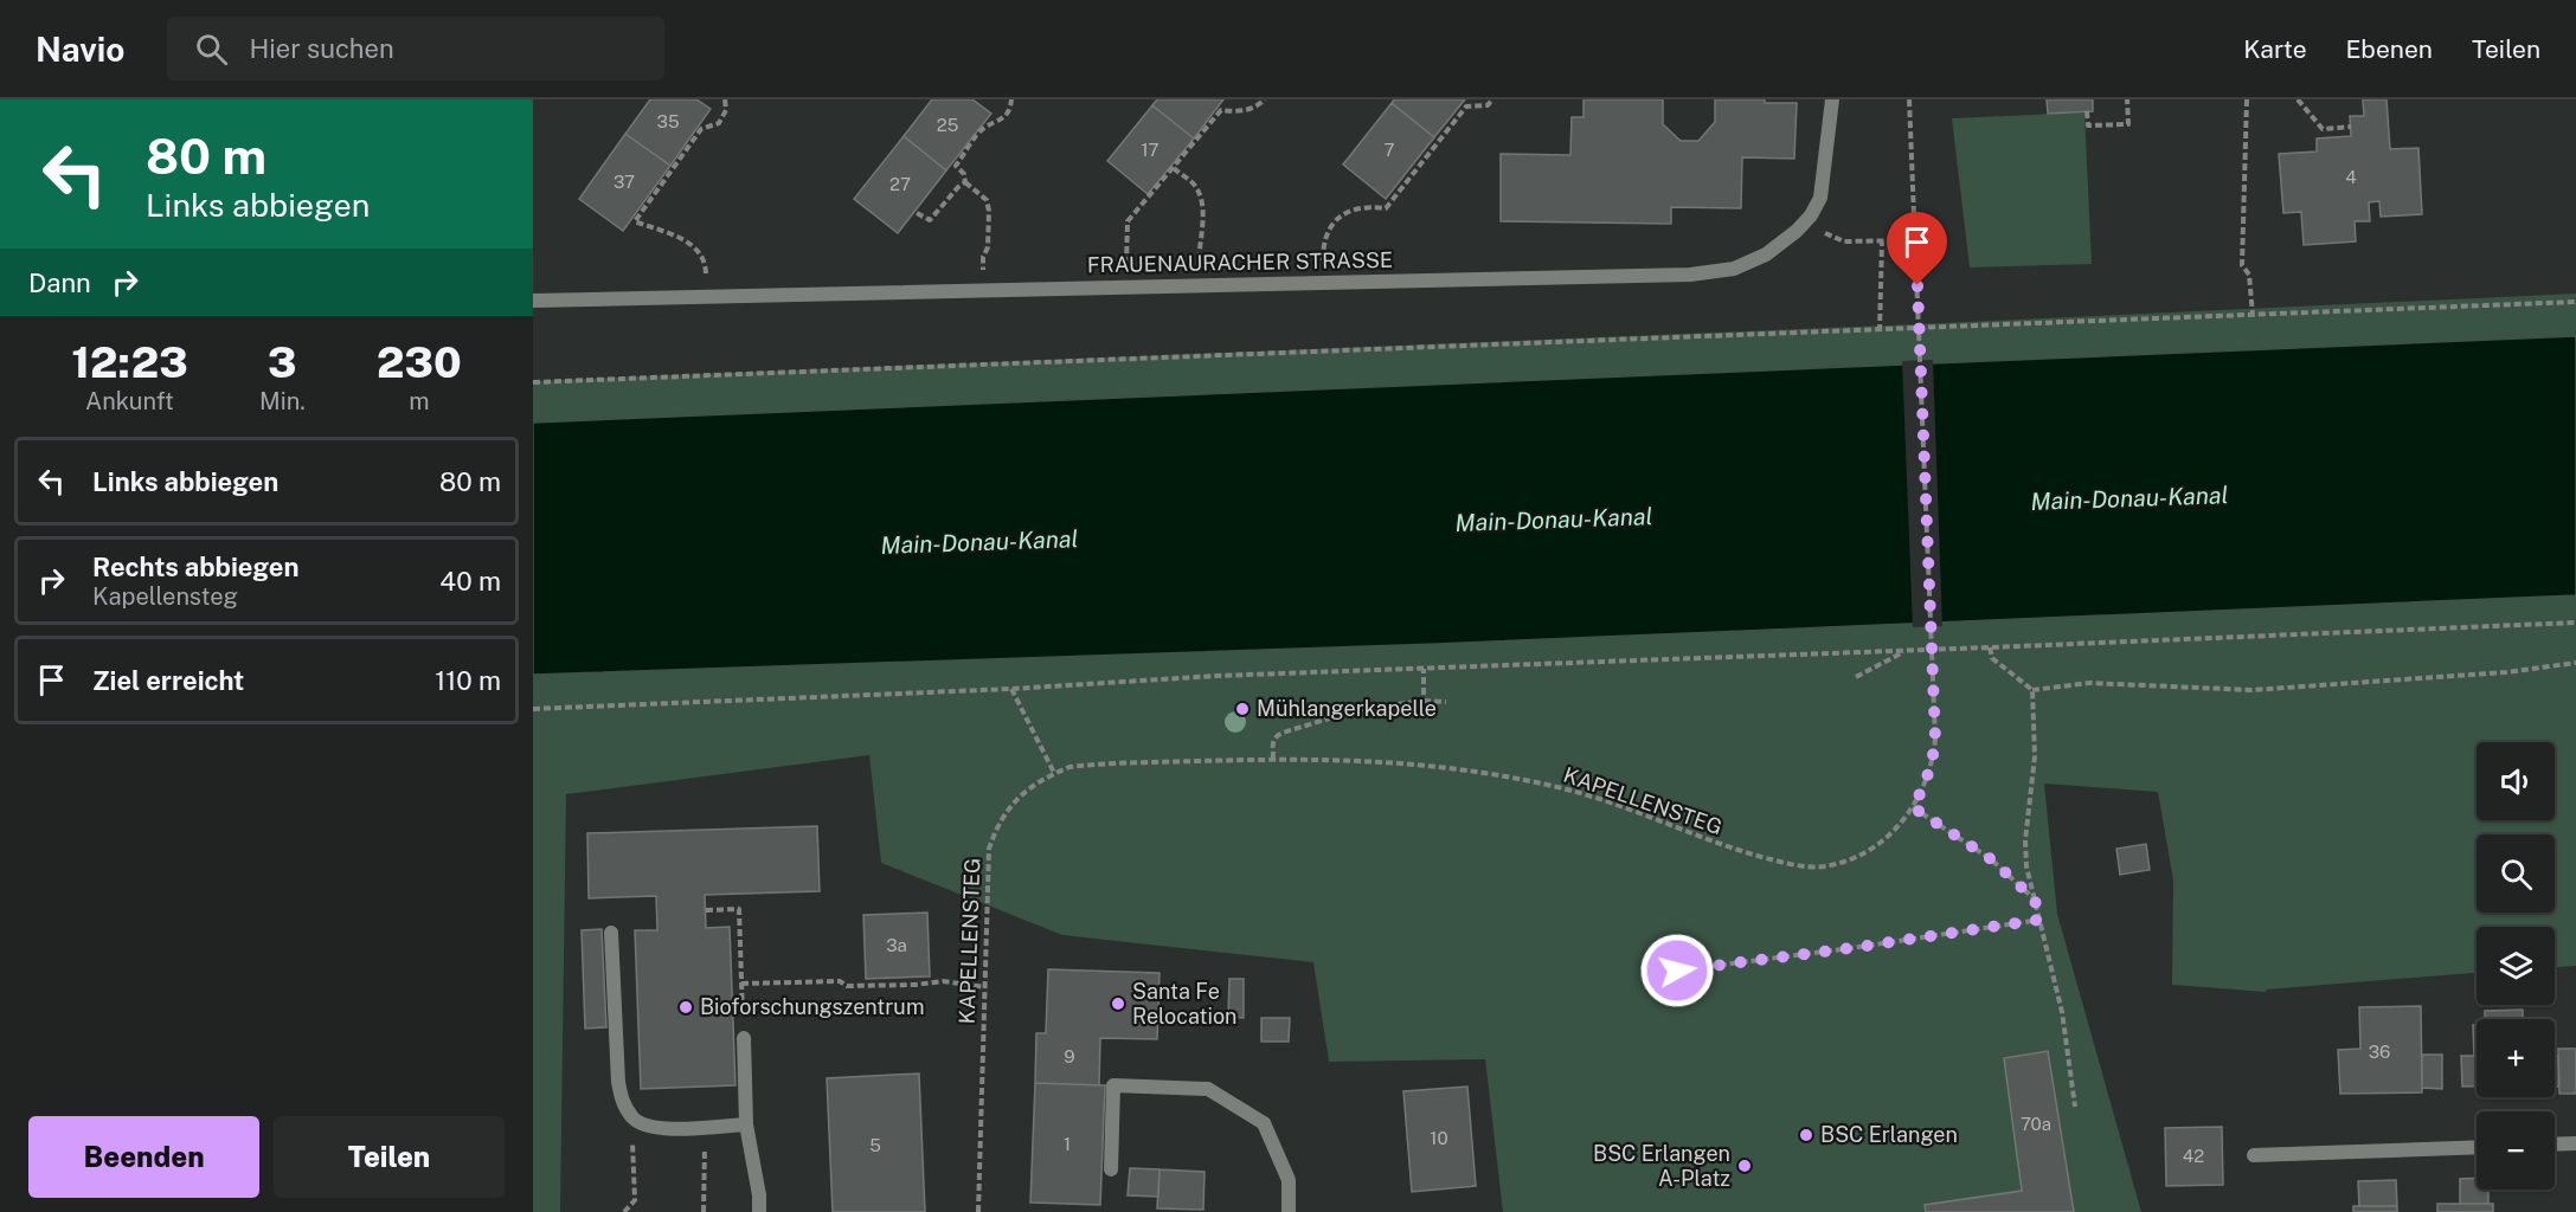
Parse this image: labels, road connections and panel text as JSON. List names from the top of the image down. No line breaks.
{"streets":{"street":["FRAUENAURACHER STRASSE"],"path":["KAPELLENSTEG"]},"water":["Main-Donau-Kanal"],"places":["Mühlangerkapelle","Santa Fe Relocation","Bioforschungszentrum","BSC Erlangen","BSC Erlangen A-Platz"],"house_numbers":["35","25","17","7","4","37","27","3a","36","9","70a","10","1","5","42"],"page":{"header":"Navio","search":"Hier suchen","nav":["Karte","Ebenen","Teilen"],"turn":["80 m","Links abbiegen"],"then":"Dann","eta":["12:23","Ankunft","3","Min.","230","m"],"list":[{"name":"Links abbiegen","value":"80 m"},{"name":"Rechts abbiegen","note":"Kapellensteg","value":"40 m"},{"name":"Ziel erreicht","value":"110 m"}],"map_buttons":["+","−"],"buttons":["Beenden","Teilen"]}}
